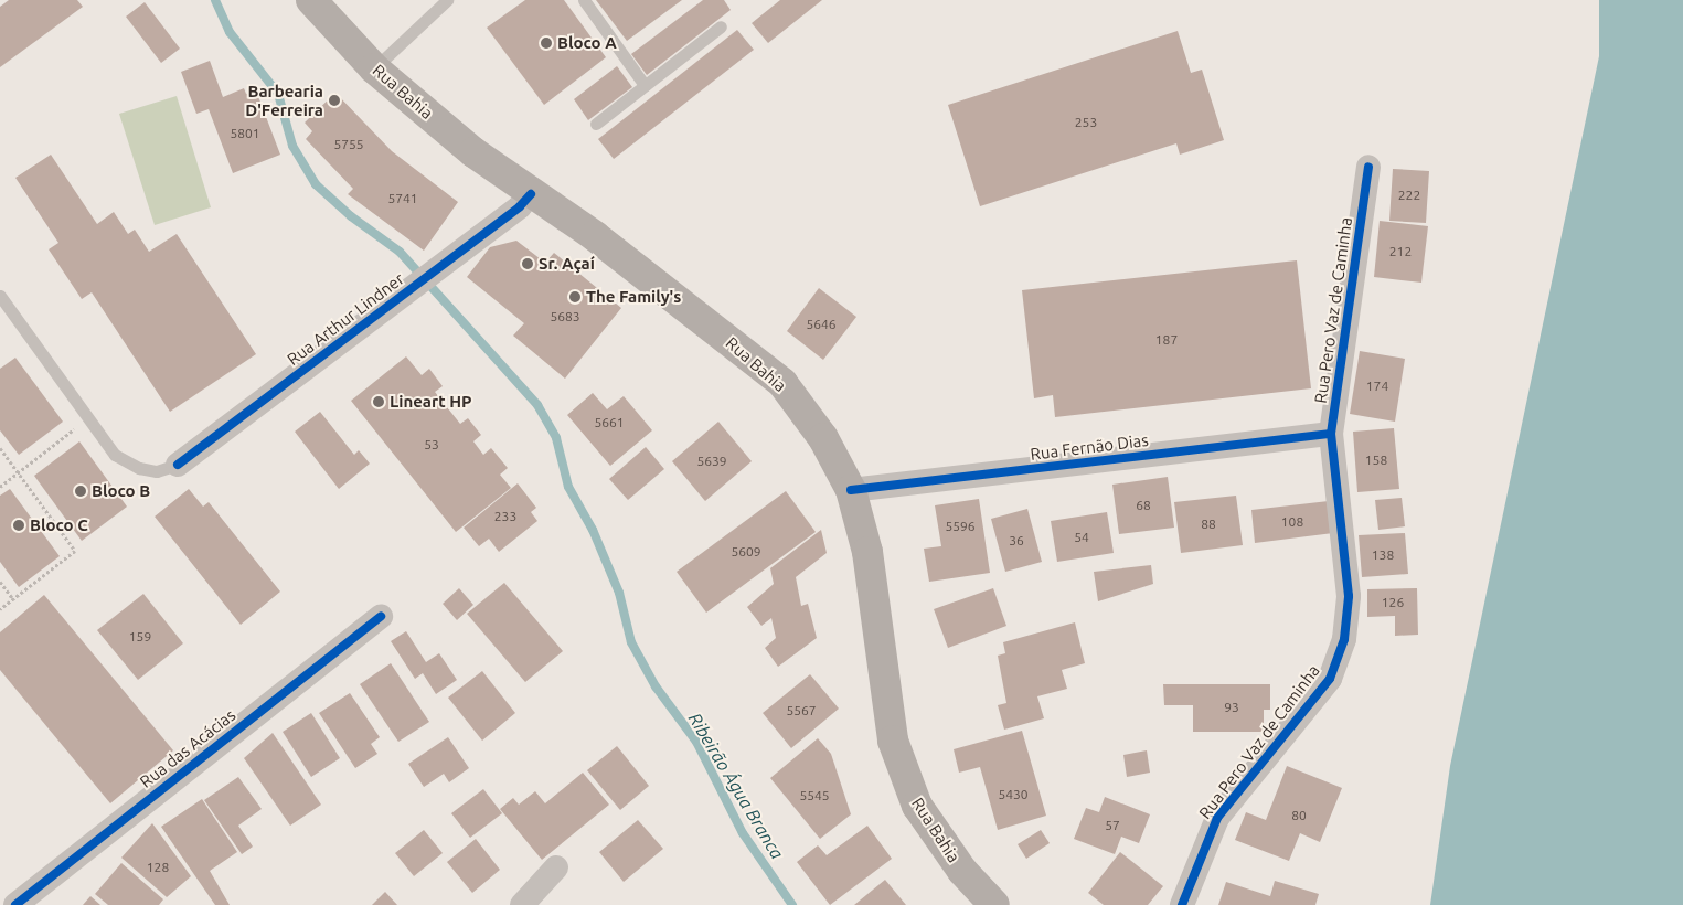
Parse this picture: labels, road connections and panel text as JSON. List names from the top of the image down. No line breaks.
{"streets":{"main road":["Rua Bahia"],"street":["Rua Pero Vaz de Caminha","Rua Arthur Lindner","Rua Fernão Dias","Rua das Acácias"]},"crossings":[["Rua Bahia","Rua Arthur Lindner"],["Rua Bahia","Rua Fernão Dias"],["Rua Pero Vaz de Caminha","Rua Fernão Dias"]],"water":["Ribeirão Água Branca"],"places":["Bloco A","Barbearia D'Ferreira","Sr. Açaí","The Family's","Lineart HP","Bloco B","Bloco C"],"house_numbers":["253","5801","5755","222","5741","212","5683","5646","187","174","5661","53","158","5639","68","233","108","88","5596","54","36","5609","138","126","159","93","5567","5430","5545","80","57","128"]}
